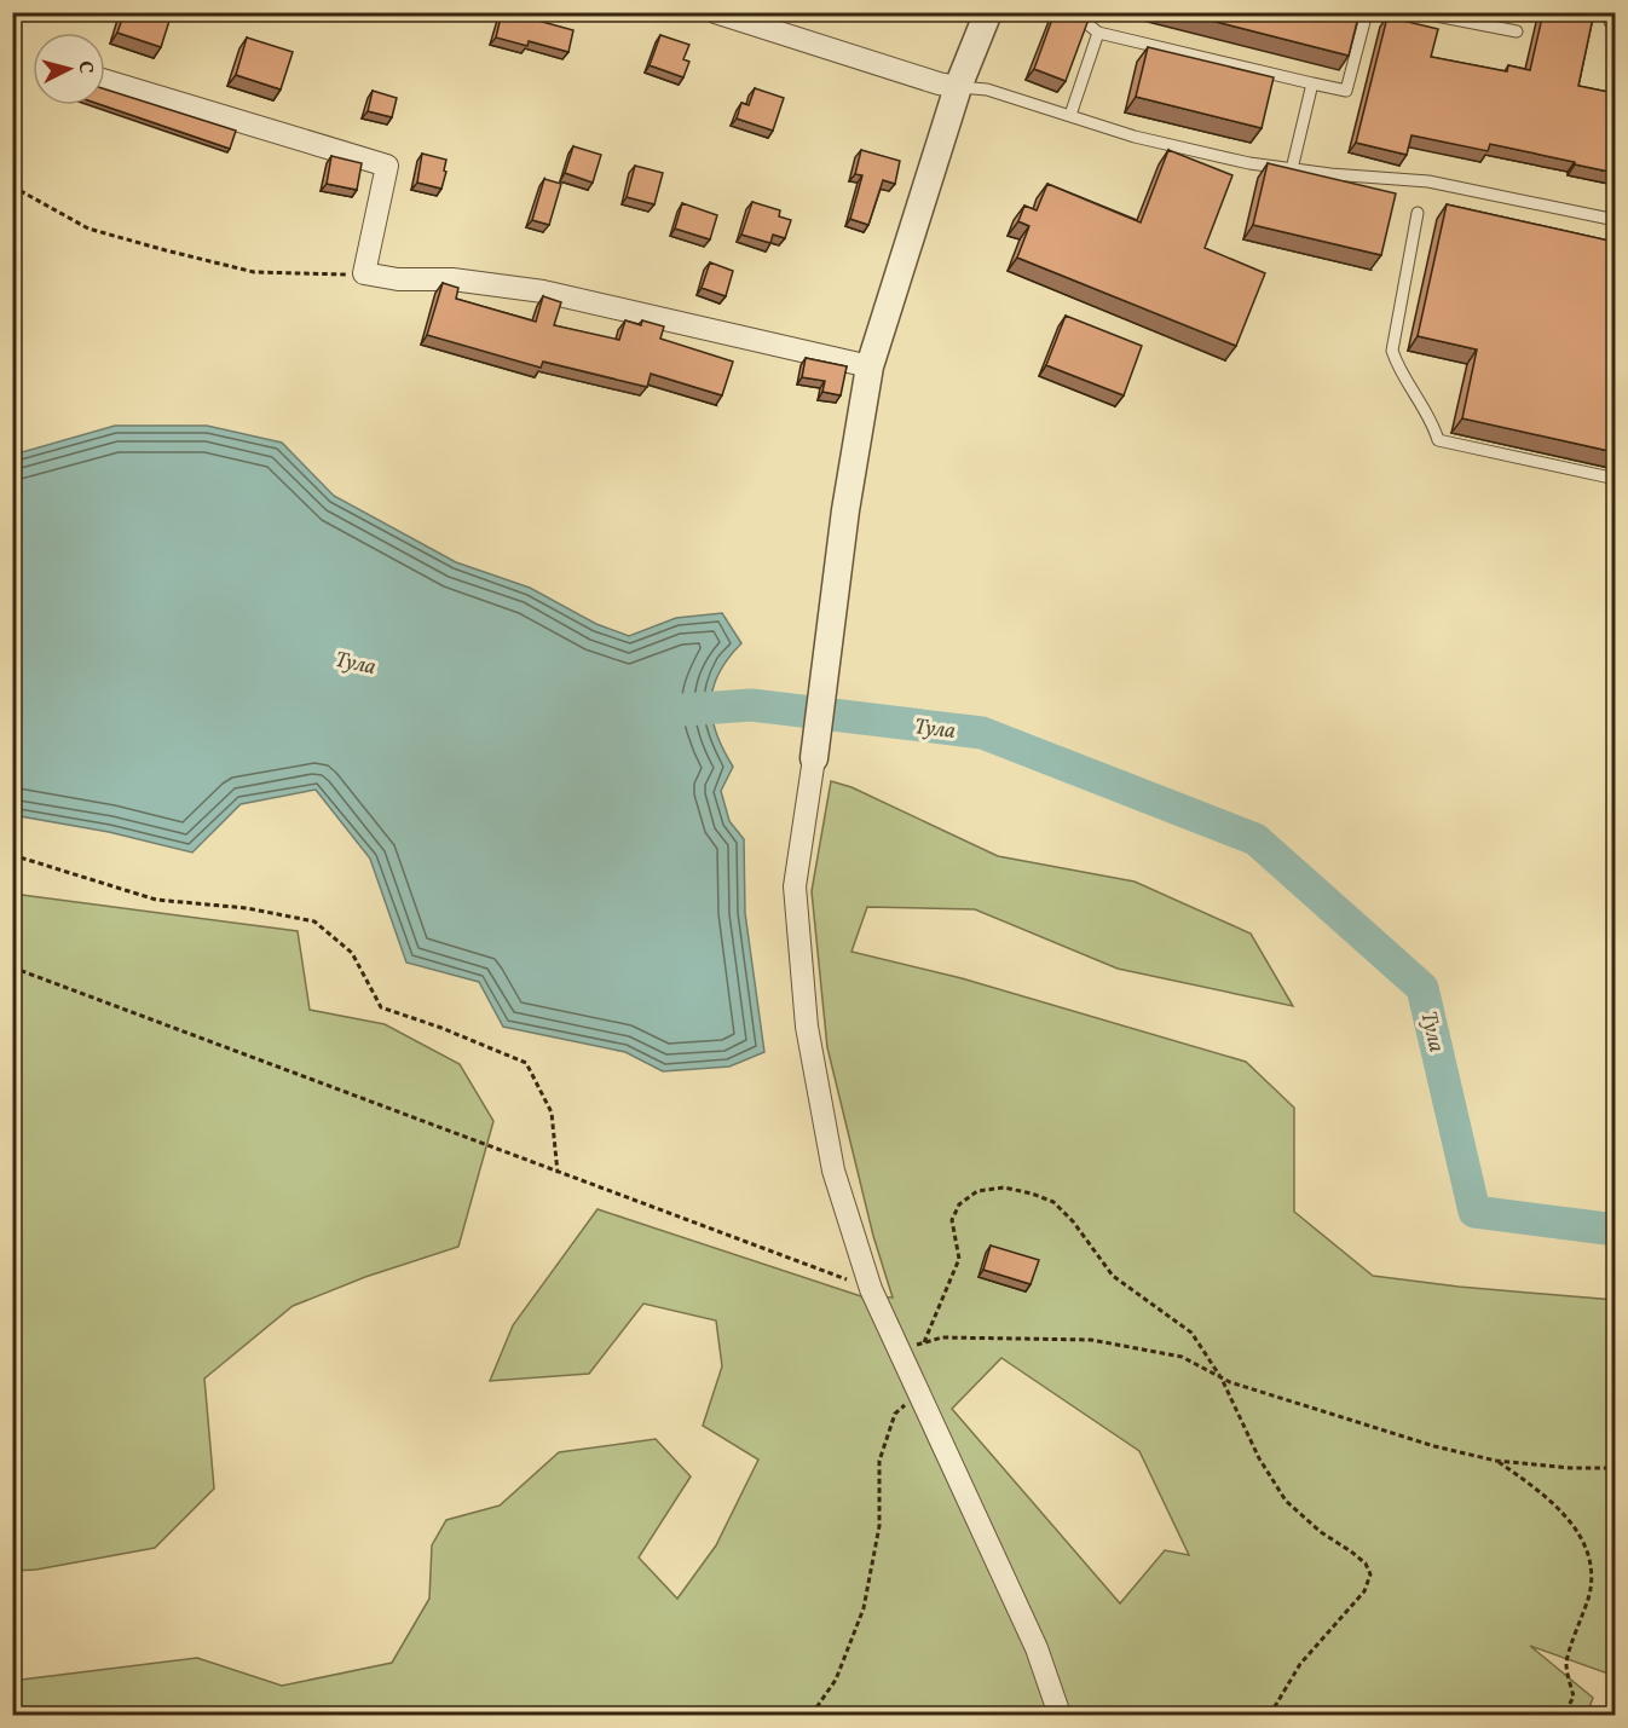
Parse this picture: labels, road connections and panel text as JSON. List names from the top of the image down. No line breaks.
{"water":["Тула"],"north":"right"}
